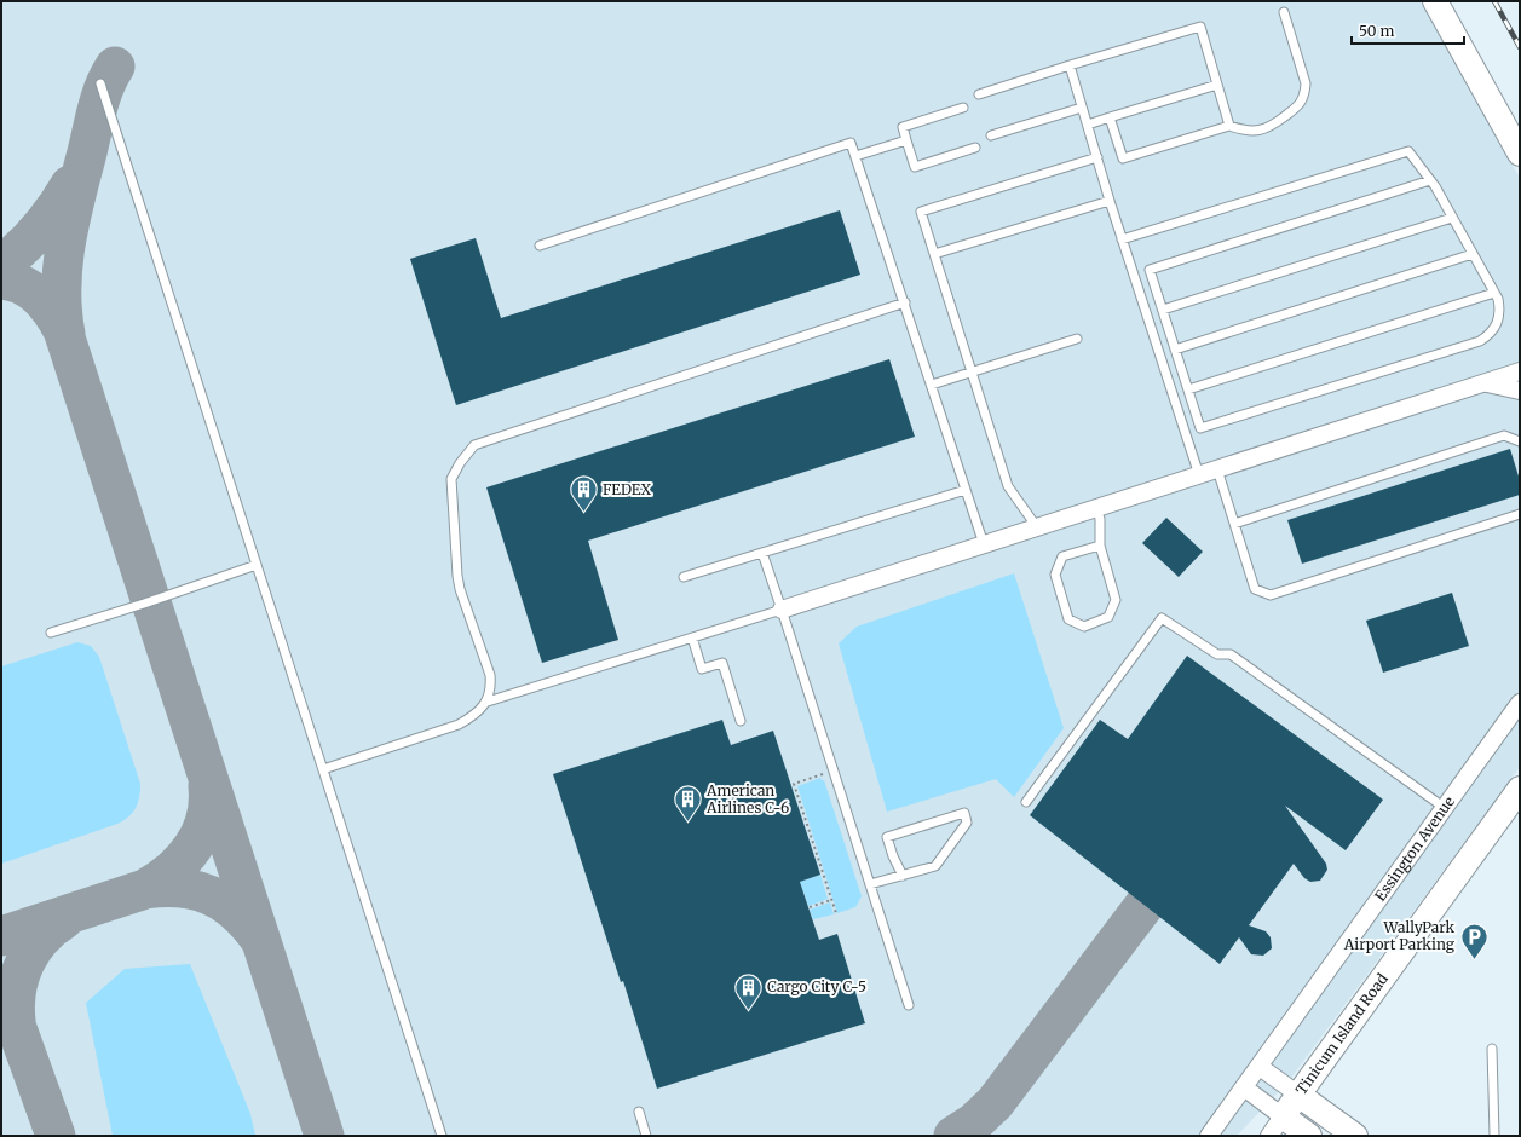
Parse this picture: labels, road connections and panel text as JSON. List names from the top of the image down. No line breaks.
{"streets":{"street":["Essington Avenue","Tinicum Island Road"]},"places":{"building":["FEDEX","American Airlines C-6","Cargo City C-5"],"parking":["WallyPark Airport Parking"]},"scale_bar":"50 m"}
